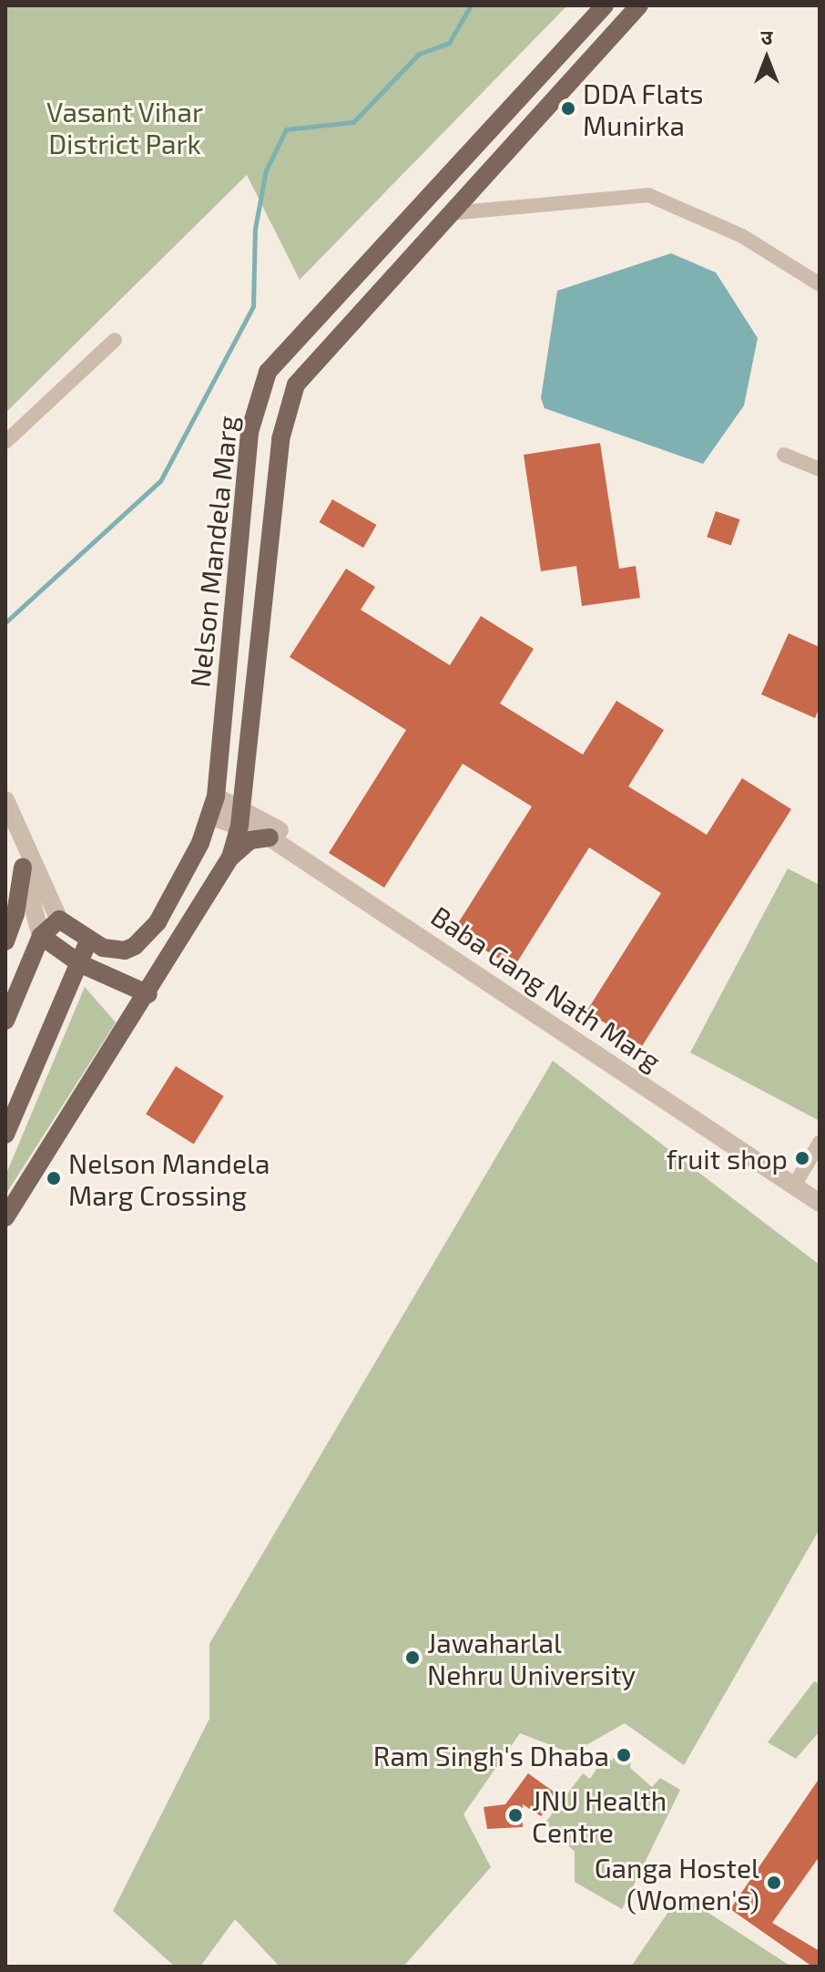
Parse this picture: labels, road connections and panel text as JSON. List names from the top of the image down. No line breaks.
{"streets":{"main road":["Nelson Mandela Marg"],"street":["Baba Gang Nath Marg"]},"crossings":[["Nelson Mandela Marg","Baba Gang Nath Marg"]],"parks":["Vasant Vihar District Park"],"places":["DDA Flats Munirka","fruit shop","Nelson Mandela Marg Crossing","Jawaharlal Nehru University","Ram Singh's Dhaba","JNU Health Centre","Ganga Hostel (Women's)"],"north":"top"}
